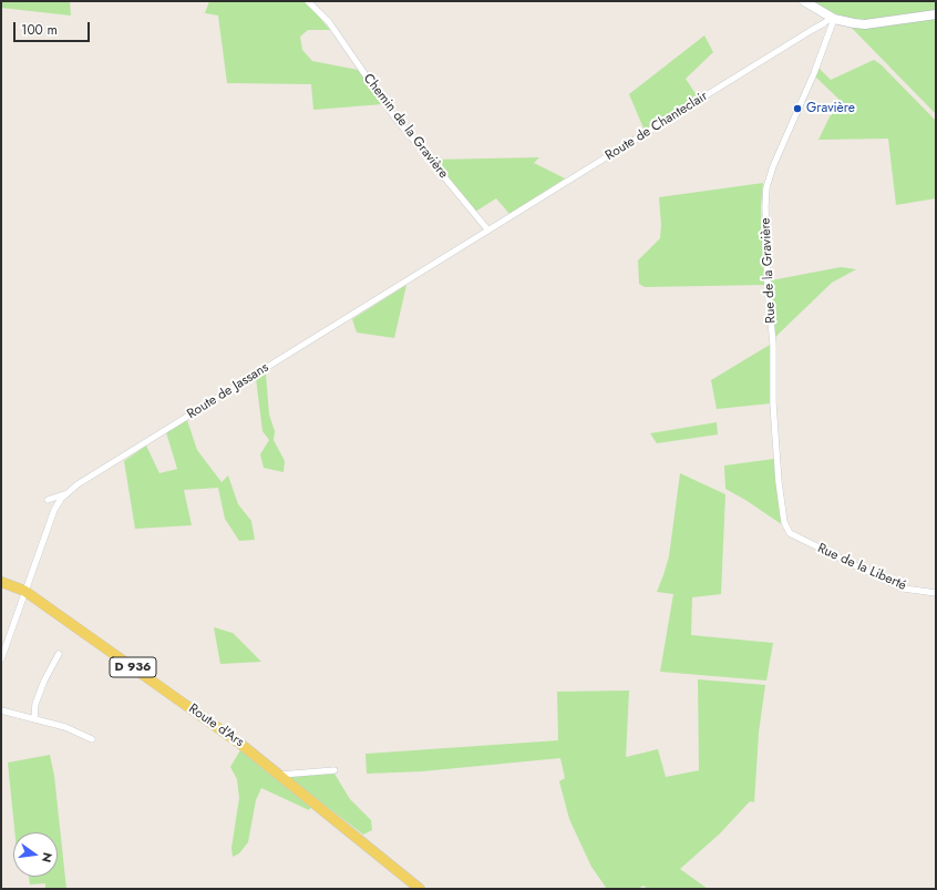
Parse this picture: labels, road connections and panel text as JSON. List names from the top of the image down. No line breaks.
{"streets":{"main road":["D 936","Route d'Ars"],"street":["Chemin de la Gravière","Route de Chanteclair","Rue de la Gravière","Route de Jassans","Rue de la Liberté"]},"crossings":[["Chemin de la Gravière","Route de Chanteclair"],["Chemin de la Gravière","Route de Jassans"],["Route de Chanteclair","Rue de la Gravière"],["Route de Chanteclair","Route de Jassans"],["Rue de la Gravière","Rue de la Liberté"],["Route de Jassans","Route d'Ars"]],"places":["Gravière"],"scale_bar":"100 m","north":"right"}
